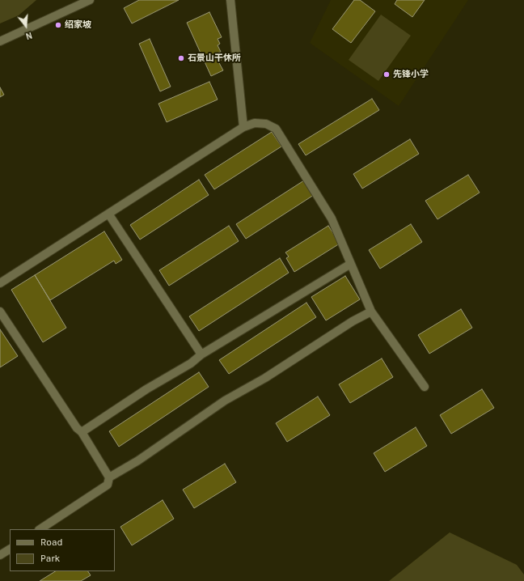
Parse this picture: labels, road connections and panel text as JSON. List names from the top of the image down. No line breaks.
{"places":["绍家坡","石景山干休所","先锋小学"],"legend":["Road","Park"],"north":"bottom"}
